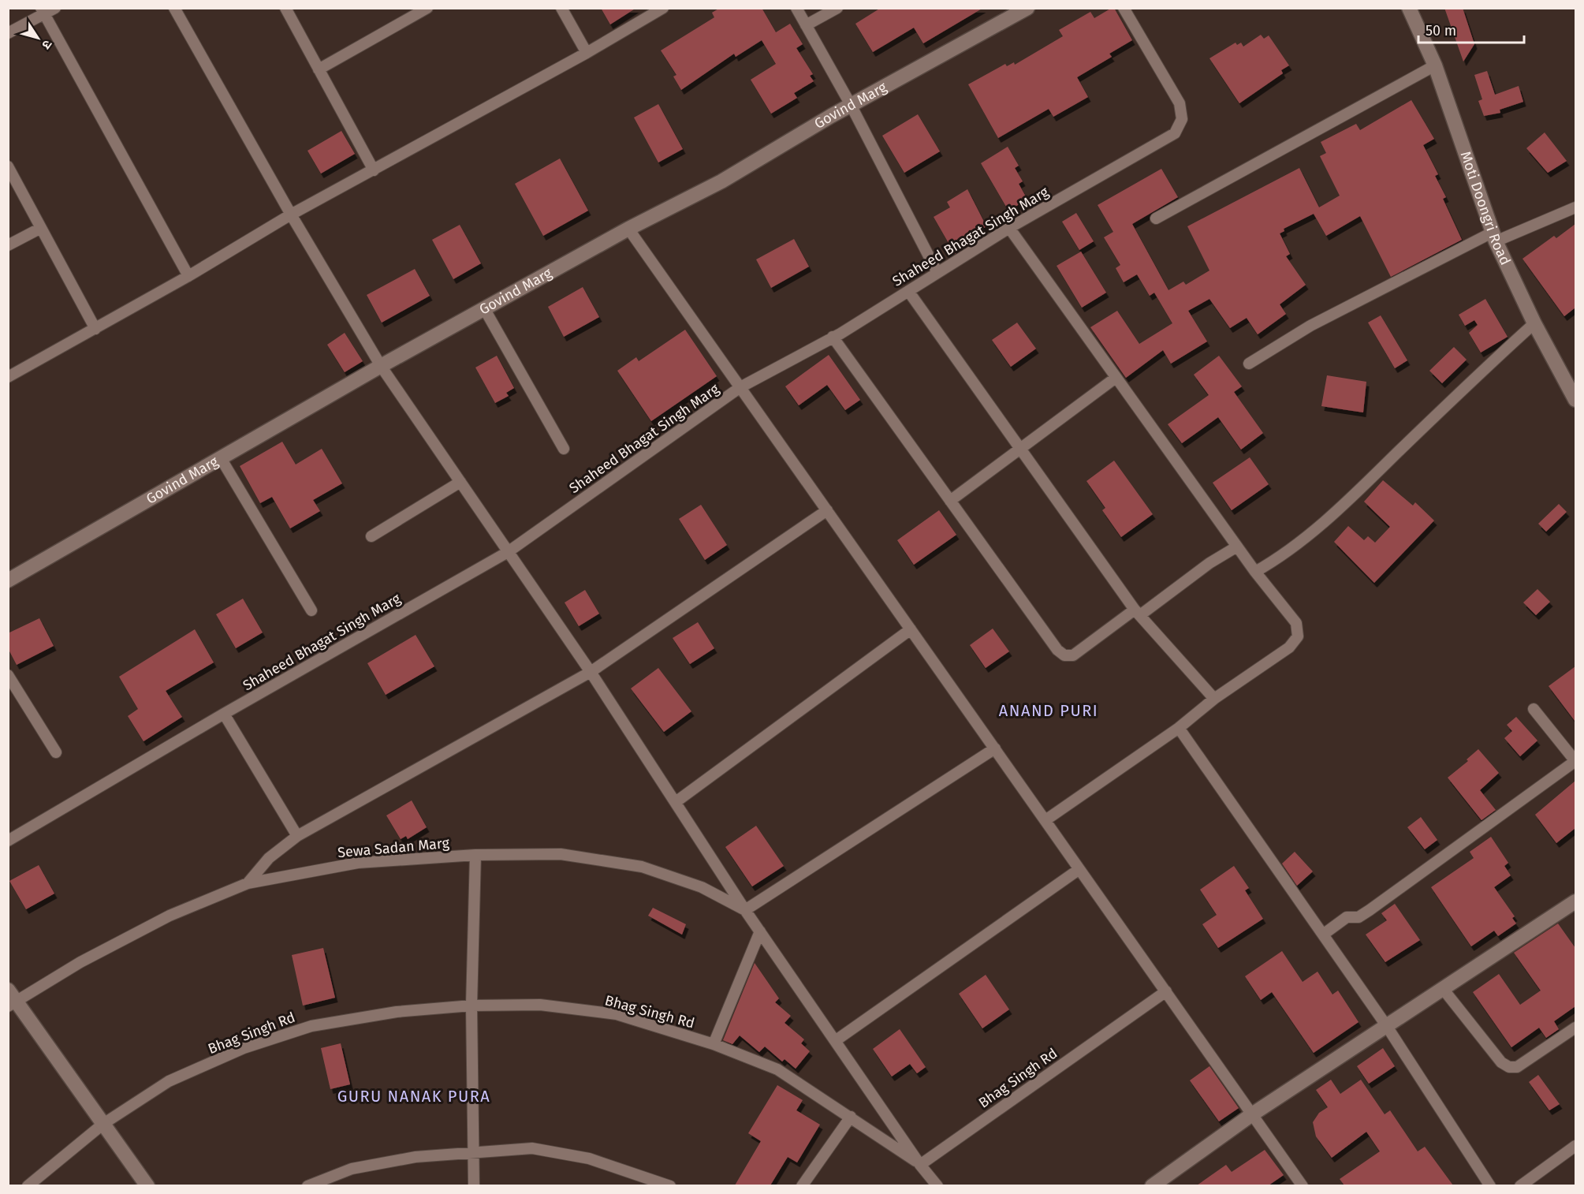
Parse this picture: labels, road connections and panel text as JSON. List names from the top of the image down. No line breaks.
{"streets":{"street":["Govind Marg","Moti Doongri Road","Shaheed Bhagat Singh Marg","Sewa Sadan Marg","Bhag Singh Rd"]},"districts":["ANAND PURI","GURU NANAK PURA"],"scale_bar":"50 m","north":"bottom right"}
